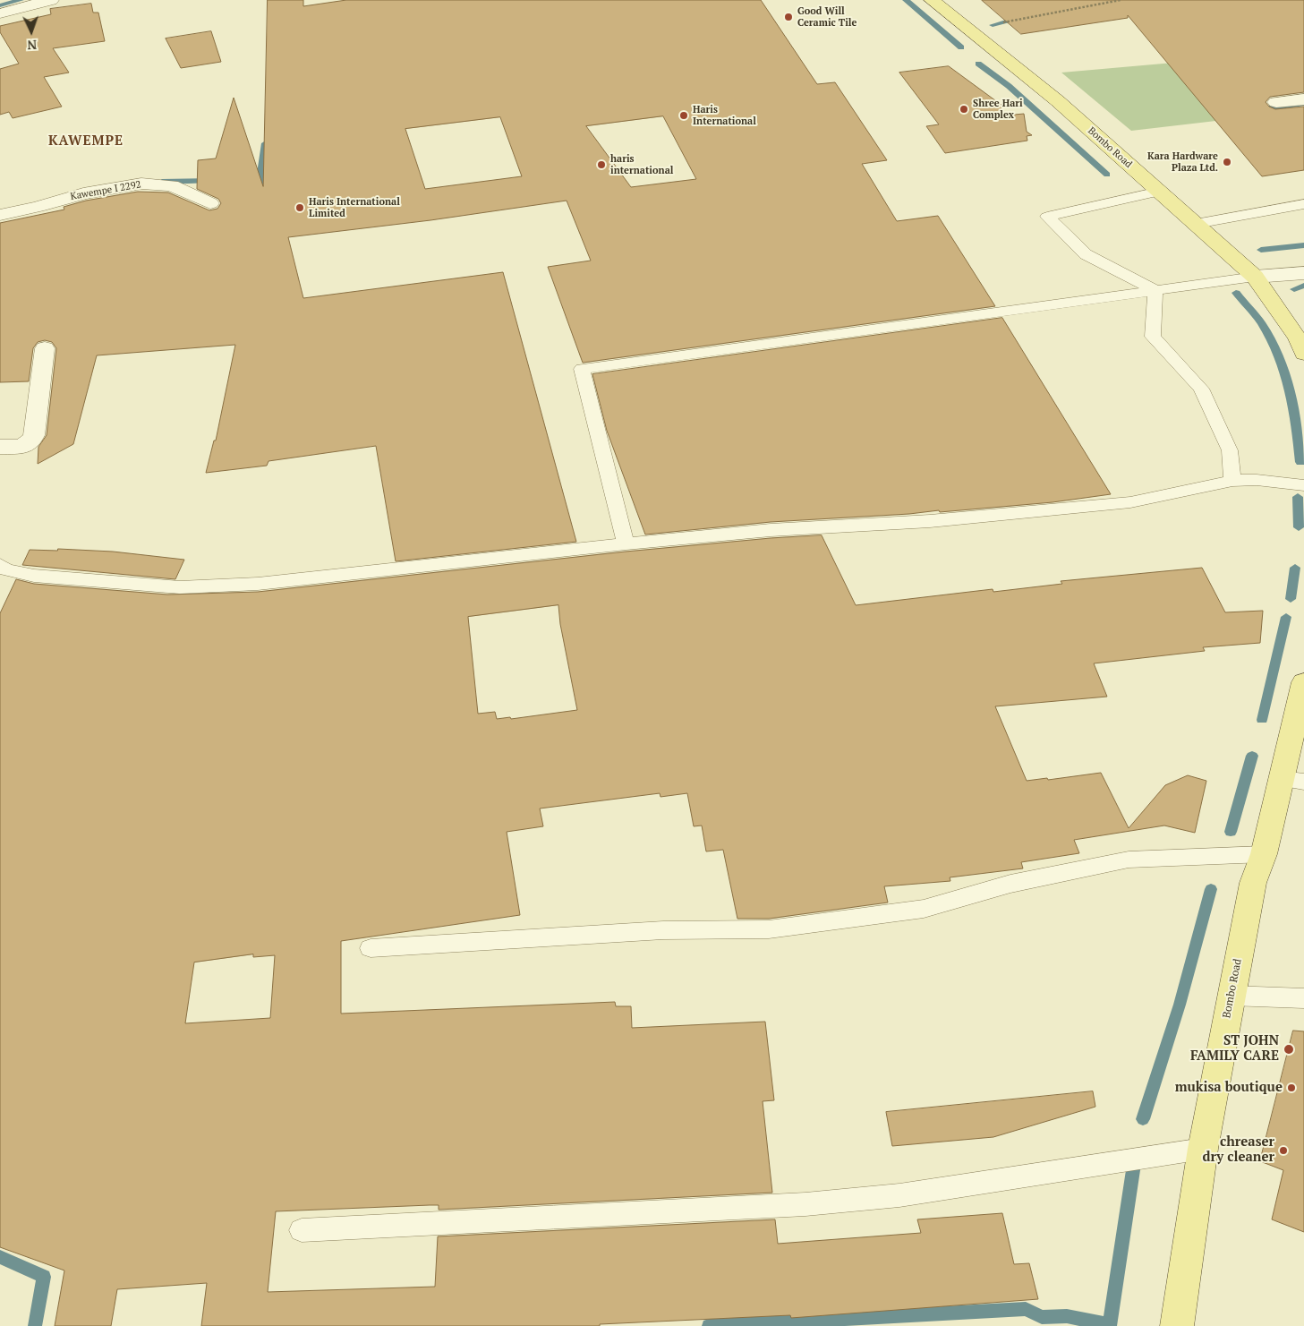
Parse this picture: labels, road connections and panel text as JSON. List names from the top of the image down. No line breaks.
{"streets":{"main road":["Bombo Road"],"street":["Kawempe I 2292"]},"districts":["KAWEMPE"],"places":["Good Will Ceramic Tile","Shree Hari Complex","Haris International","Kara Hardware Plaza Ltd.","haris international","Haris International Limited","ST JOHN FAMILY CARE","mukisa boutique","chreaser dry cleaner"],"north":"bottom"}
